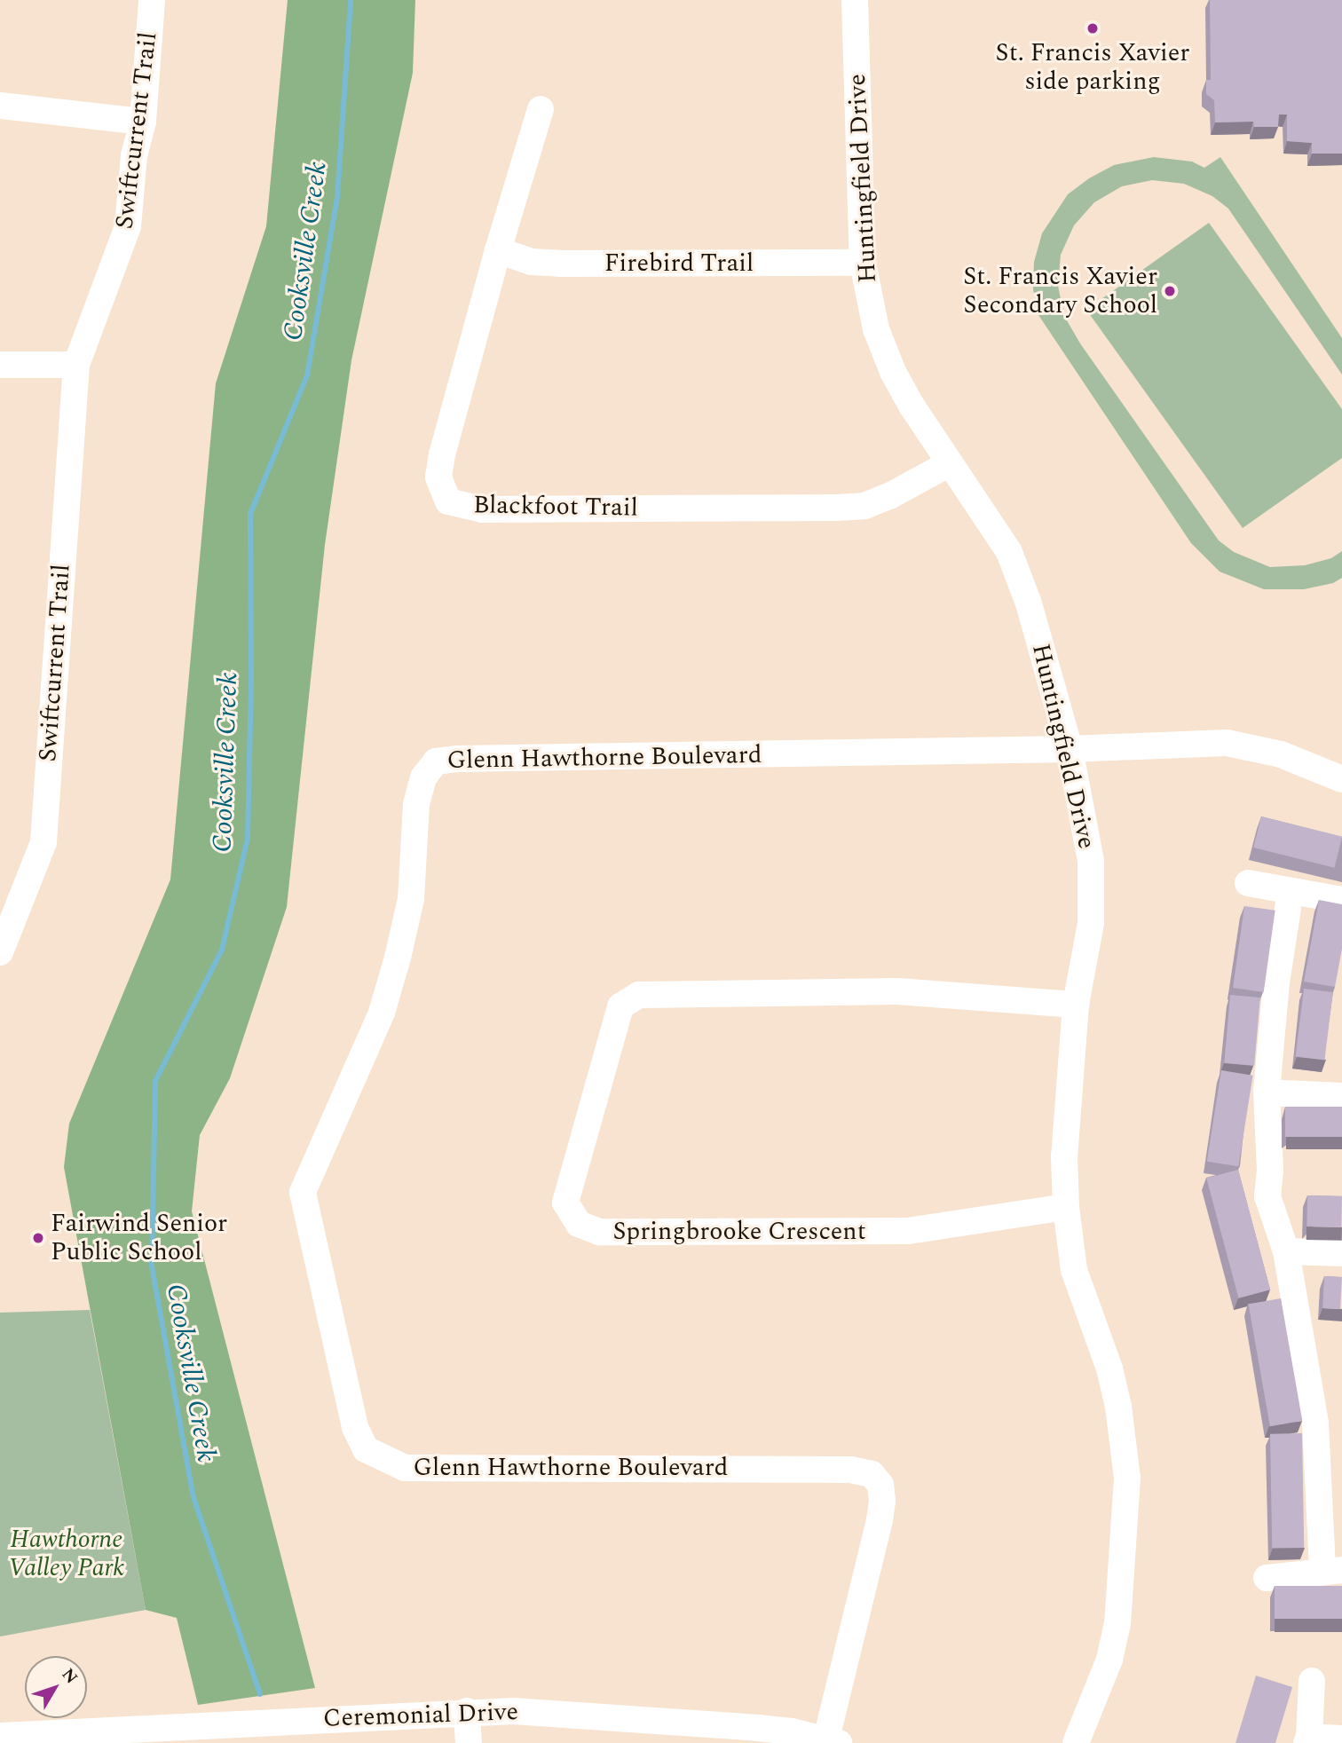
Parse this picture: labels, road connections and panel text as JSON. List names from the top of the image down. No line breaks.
{"streets":{"street":["Swiftcurrent Trail","Huntingfield Drive","Firebird Trail","Blackfoot Trail","Glenn Hawthorne Boulevard","Springbrooke Crescent","Ceremonial Drive"]},"crossings":[["Huntingfield Drive","Firebird Trail"],["Huntingfield Drive","Blackfoot Trail"],["Huntingfield Drive","Glenn Hawthorne Boulevard"],["Huntingfield Drive","Springbrooke Crescent"],["Firebird Trail","Blackfoot Trail"],["Glenn Hawthorne Boulevard","Ceremonial Drive"]],"water":["Cooksville Creek"],"parks":["Hawthorne Valley Park"],"places":["St. Francis Xavier side parking","St. Francis Xavier Secondary School","Fairwind Senior Public School"],"north":"top right"}
